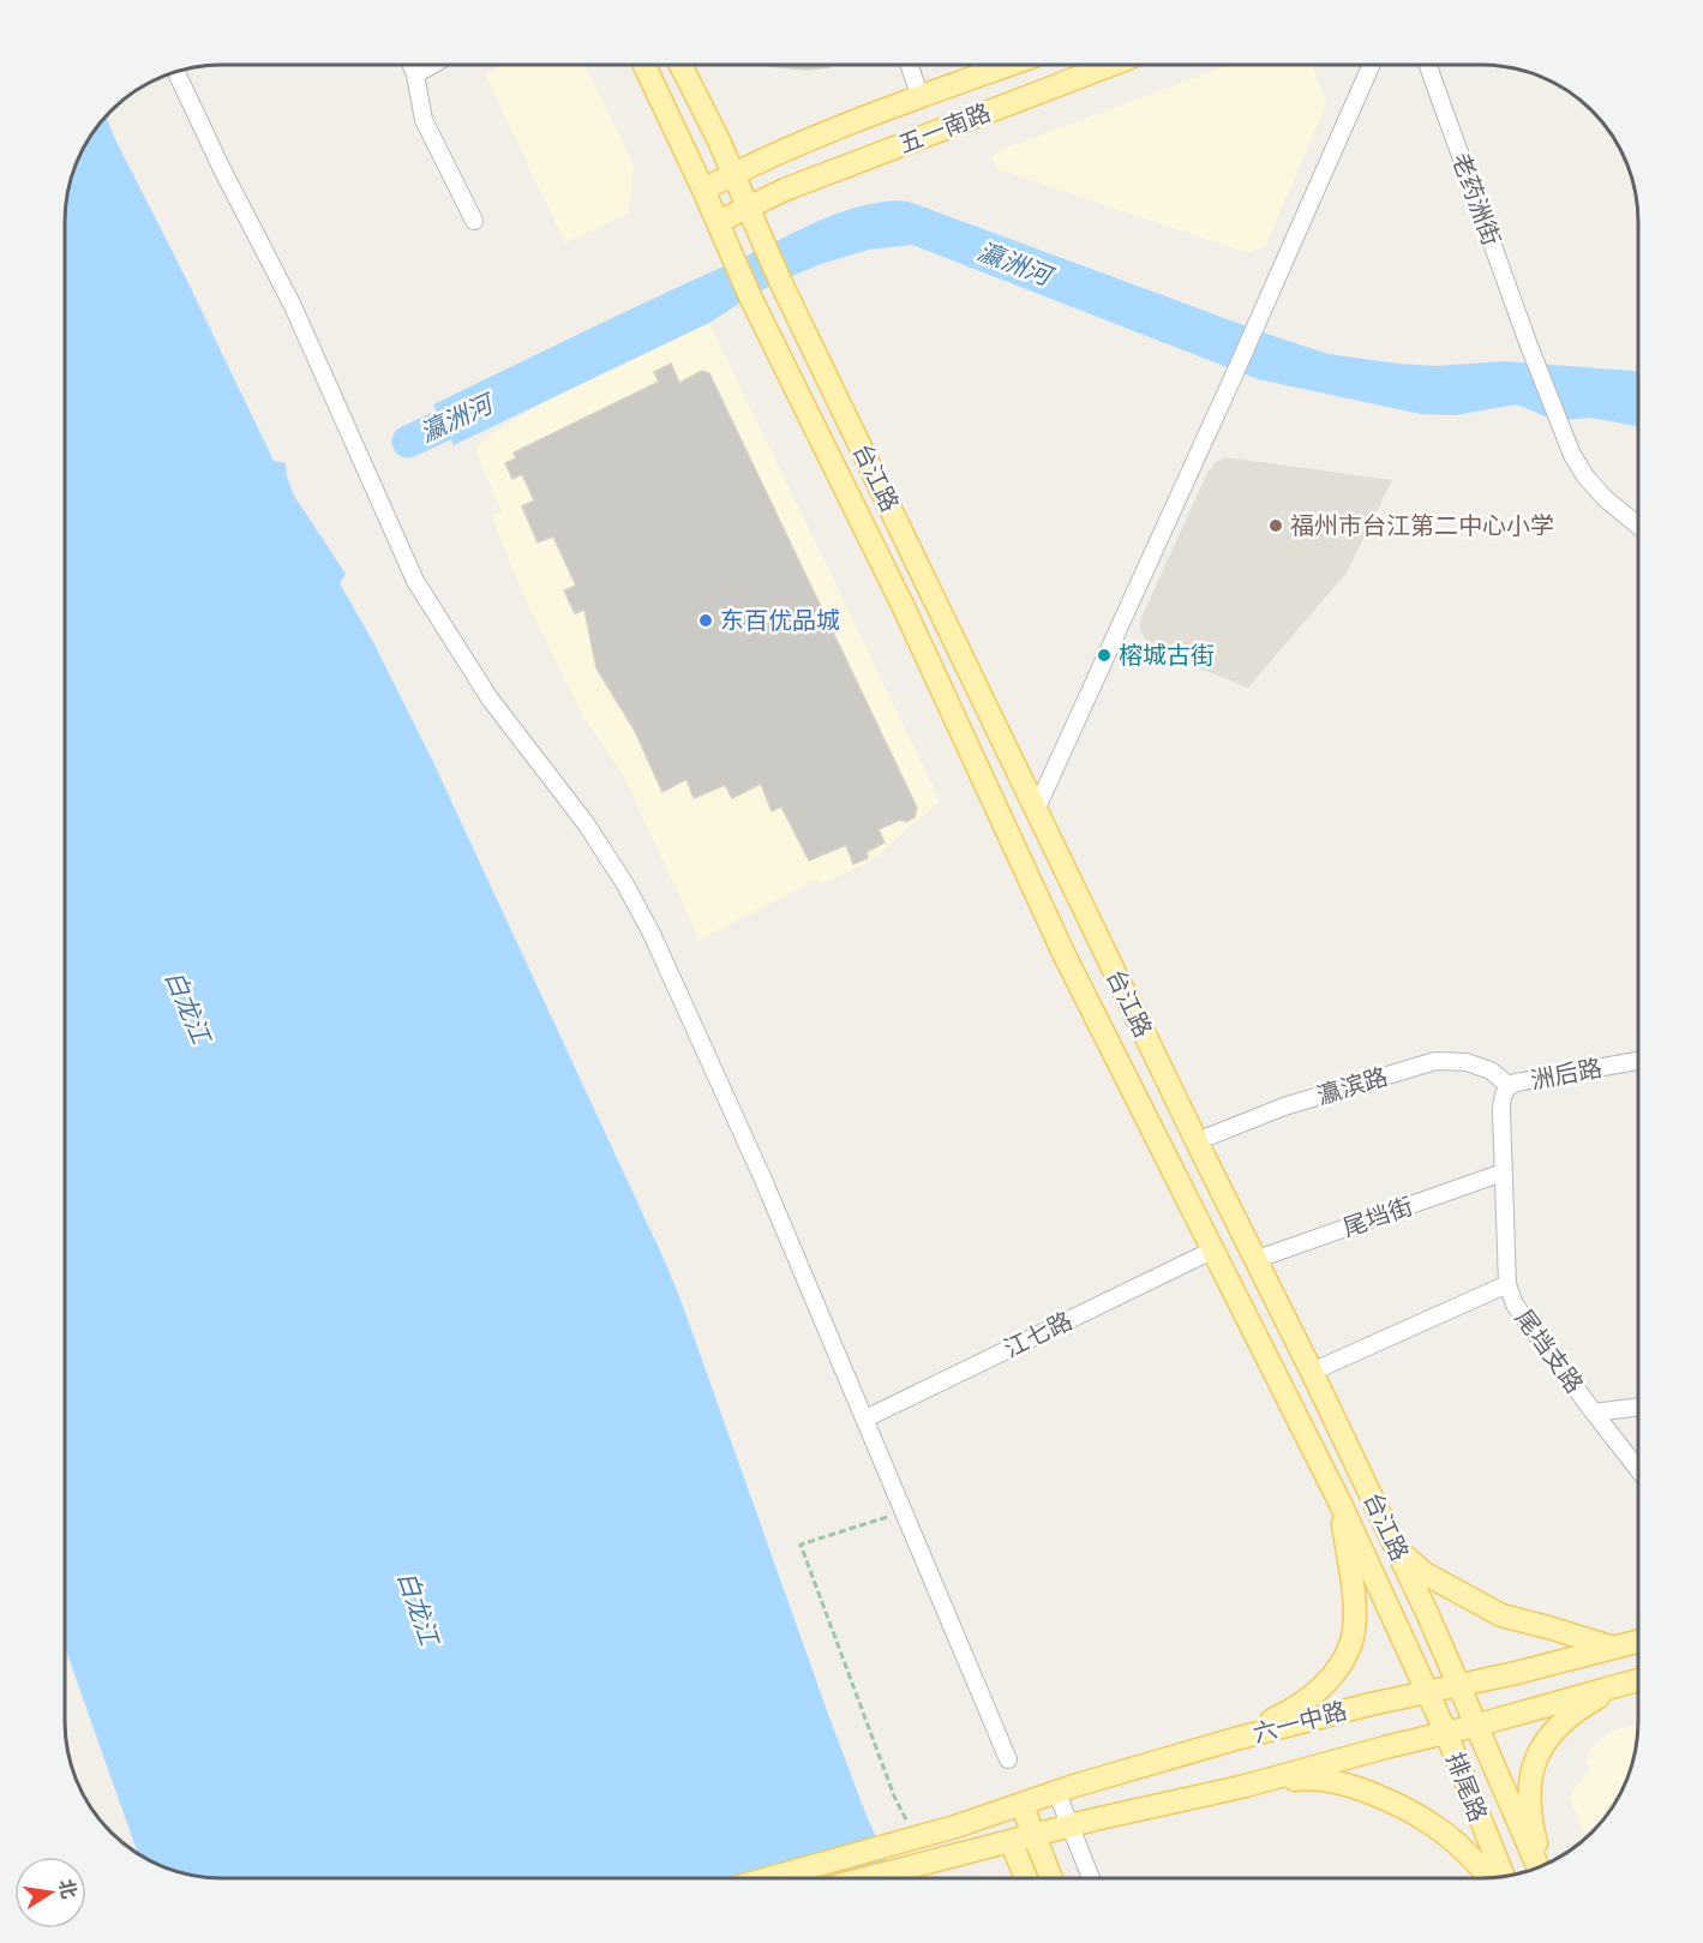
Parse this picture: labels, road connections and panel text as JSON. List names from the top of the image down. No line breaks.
{"streets":{"main road":["五一南路","台江路","六一中路","排尾路"],"street":["老药洲街","洲后路","瀛滨路","尾垱街","江七路","尾垱支路"]},"crossings":[["五一南路","台江路"],["台江路","瀛滨路"],["台江路","尾垱街"],["台江路","江七路"],["台江路","六一中路"],["台江路","排尾路"],["洲后路","瀛滨路"],["洲后路","尾垱支路"],["尾垱街","尾垱支路"],["六一中路","排尾路"]],"water":["瀛洲河","白龙江"],"places":["福州市台江第二中心小学","东百优品城","榕城古街"],"north":"right"}
